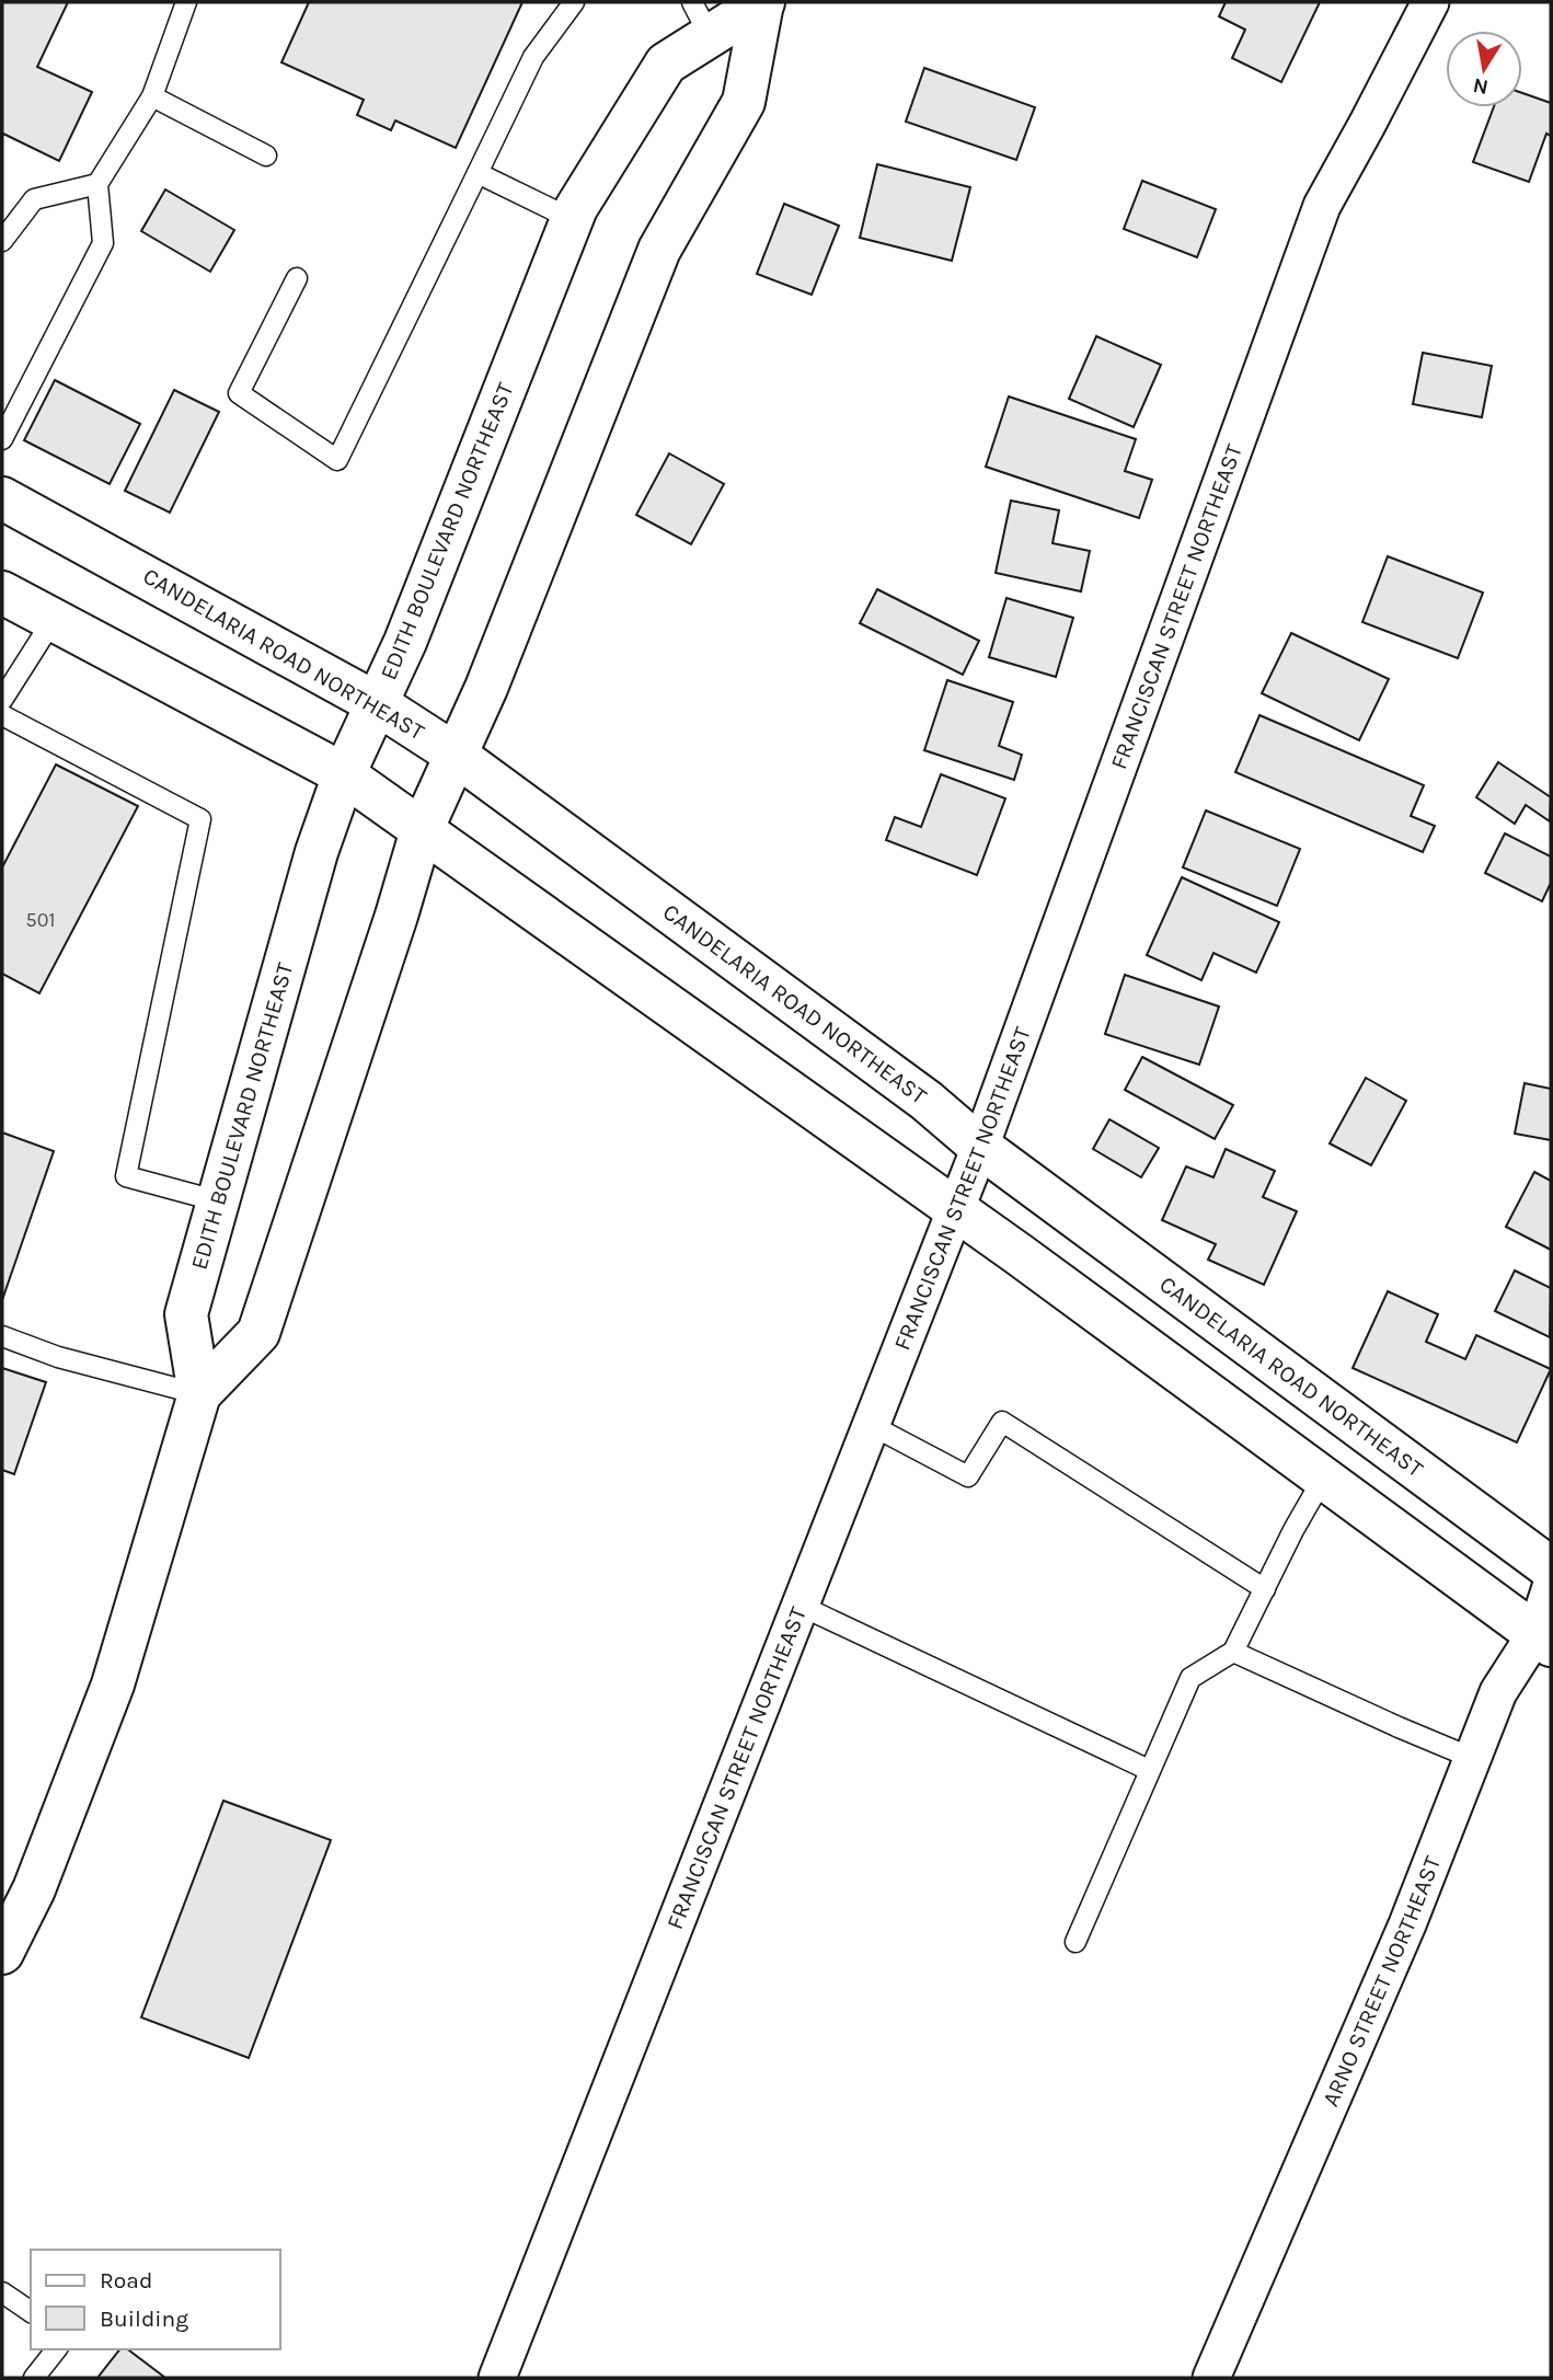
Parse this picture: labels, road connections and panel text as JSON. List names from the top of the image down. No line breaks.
{"streets":{"main road":["EDITH BOULEVARD NORTHEAST","CANDELARIA ROAD NORTHEAST"],"street":["FRANCISCAN STREET NORTHEAST","ARNO STREET NORTHEAST"]},"crossings":[["EDITH BOULEVARD NORTHEAST","CANDELARIA ROAD NORTHEAST"],["FRANCISCAN STREET NORTHEAST","CANDELARIA ROAD NORTHEAST"]],"house_numbers":["501"],"legend":["Road","Building"],"north":"bottom"}
